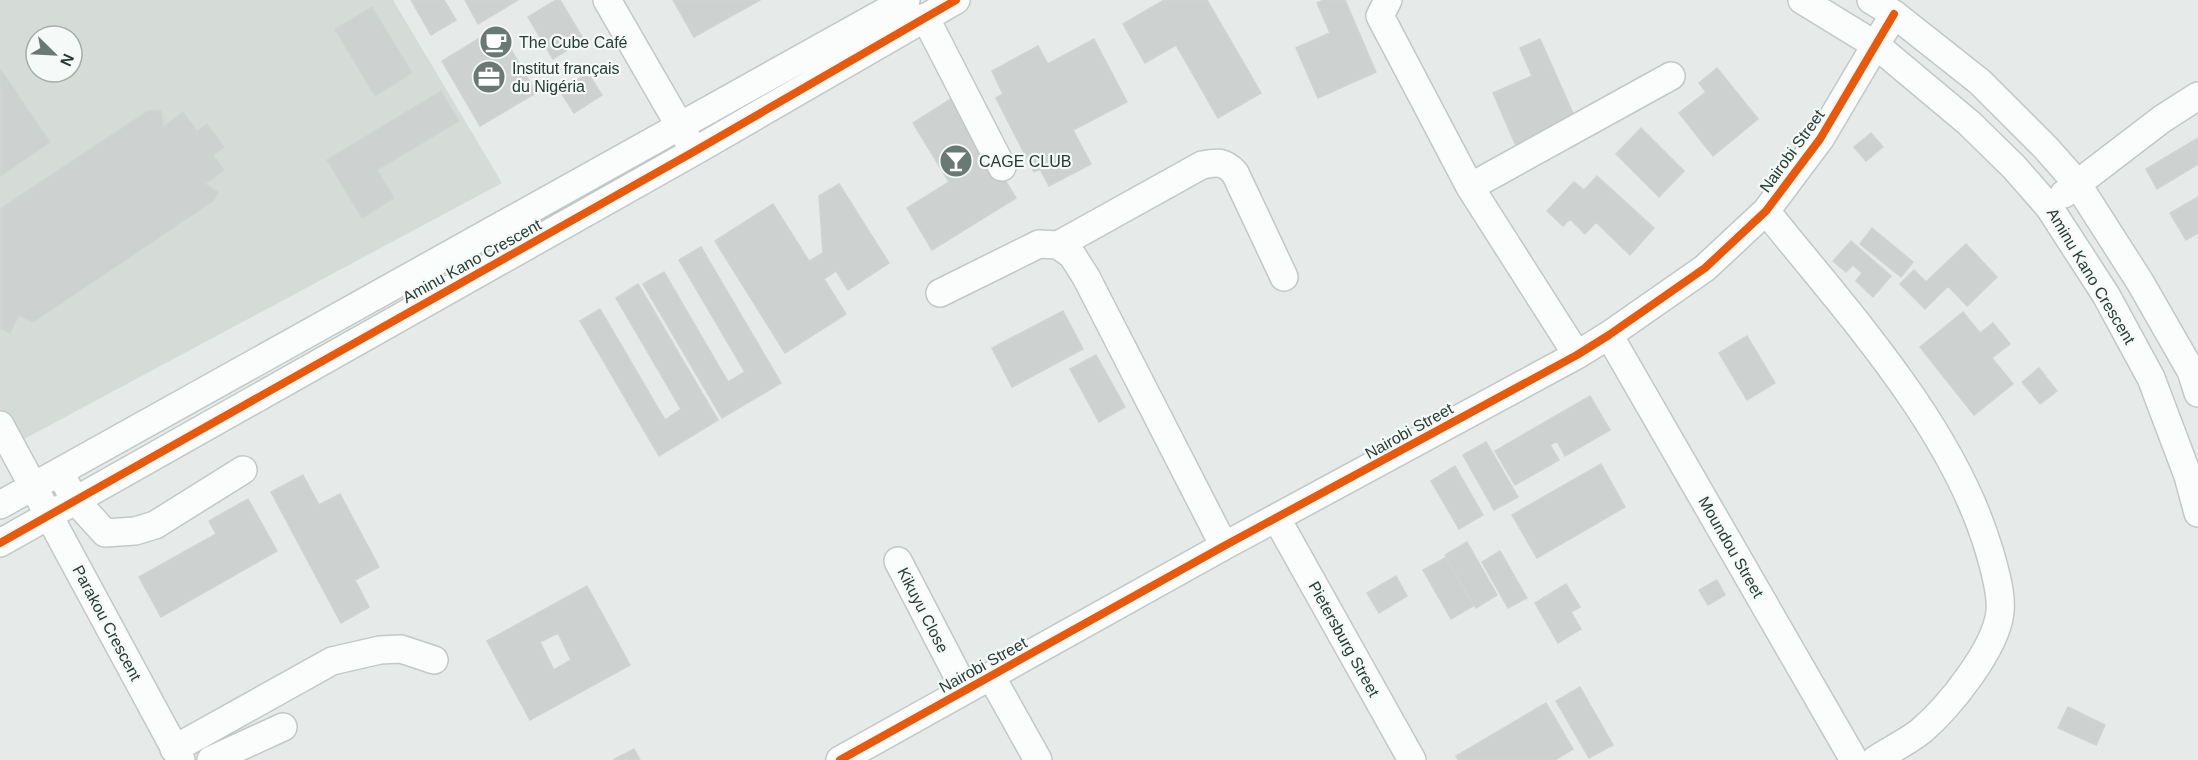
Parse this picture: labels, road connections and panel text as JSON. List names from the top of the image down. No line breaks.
{"streets":{"street":["Nairobi Street","Aminu Kano Crescent","Moundou Street","Kikuyu Close","Parakou Crescent","Pietersburg Street"]},"crossings":[["Nairobi Street","Aminu Kano Crescent"],["Nairobi Street","Moundou Street"],["Nairobi Street","Kikuyu Close"],["Nairobi Street","Pietersburg Street"],["Aminu Kano Crescent","Parakou Crescent"]],"places":{"cafe":["The Cube Café"],"office":["Institut français du Nigéria"],"bar":["CAGE CLUB"]},"north":"bottom right"}
